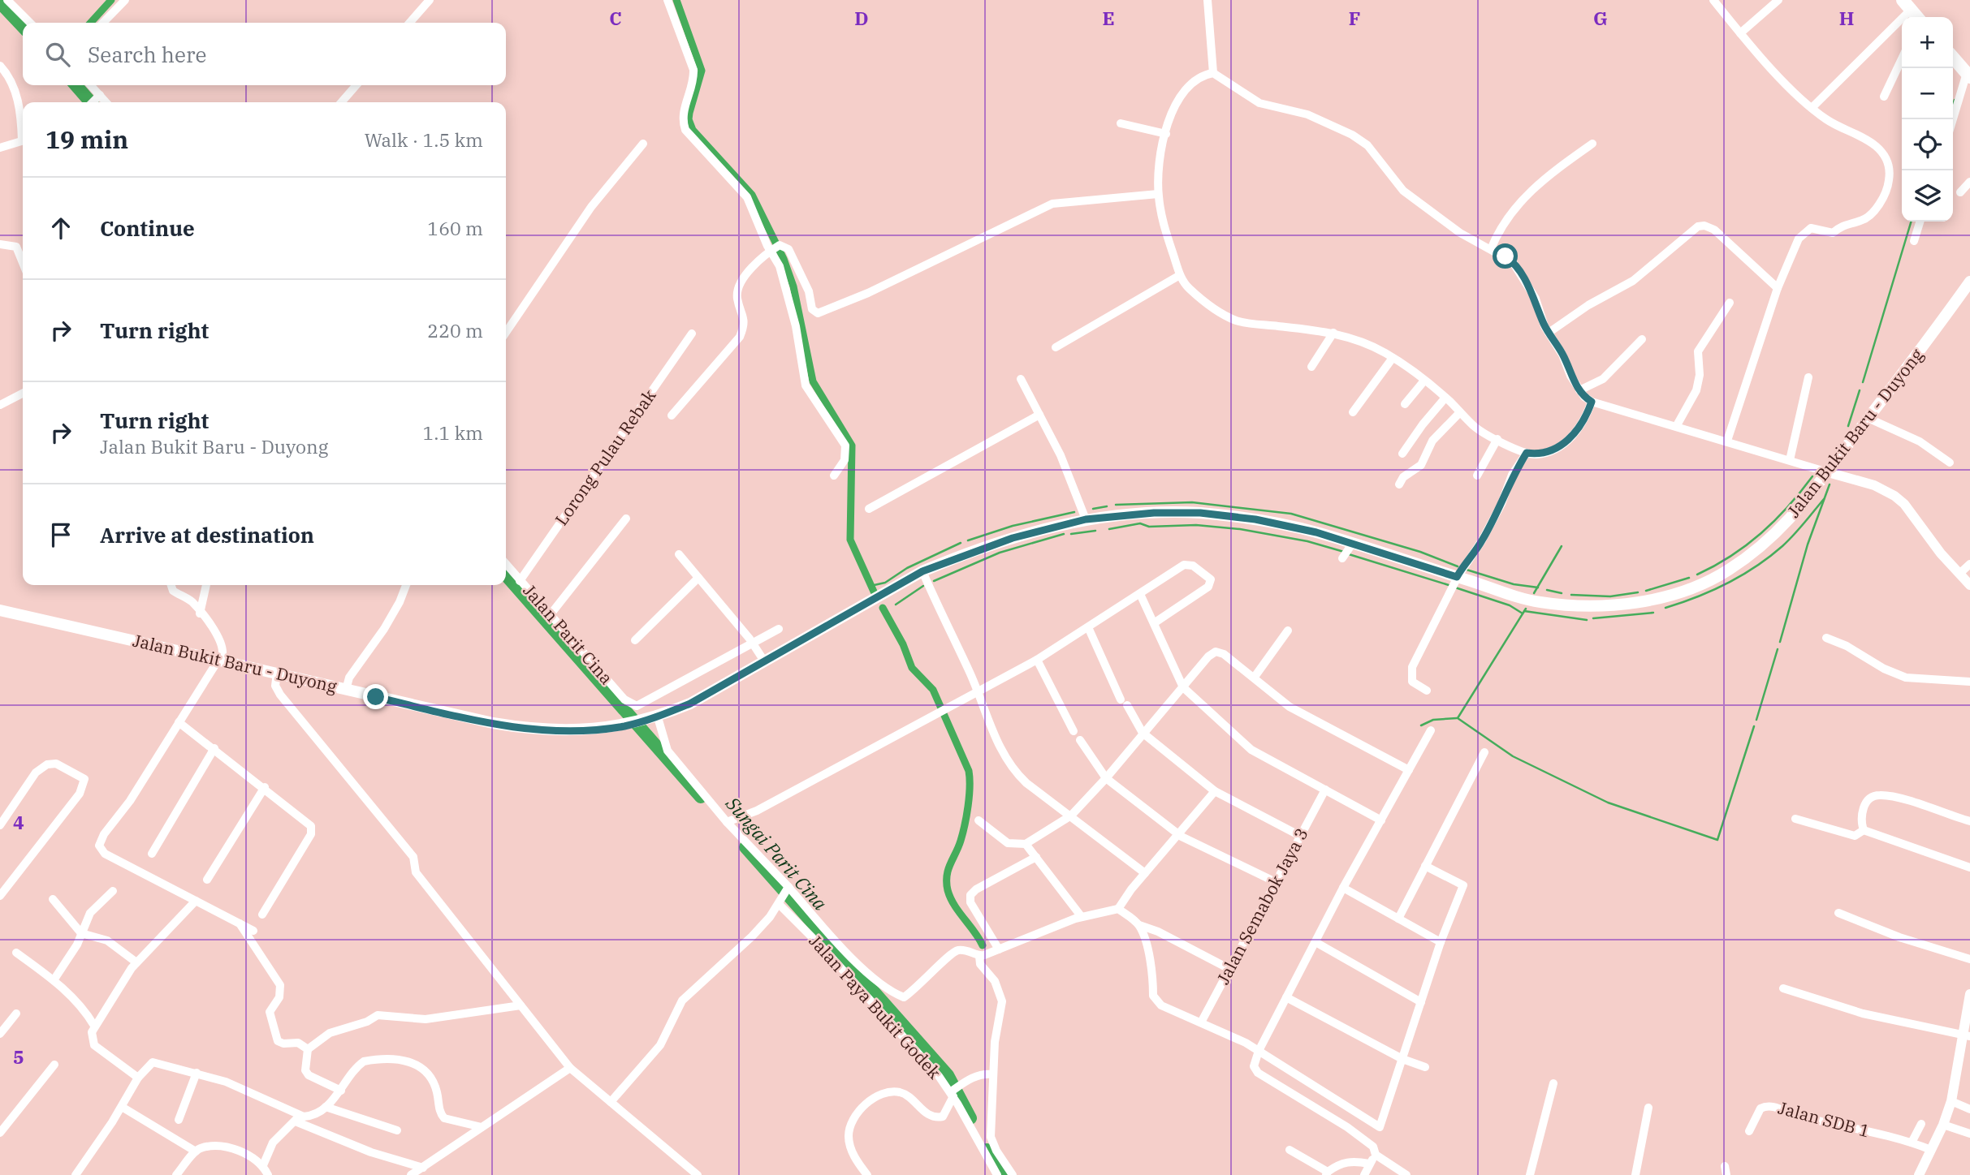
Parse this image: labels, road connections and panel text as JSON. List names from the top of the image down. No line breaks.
{"streets":{"main road":["Jalan Bukit Baru - Duyong"],"street":["Lorong Pulau Rebak","Jalan Parit Cina","Jalan Semabok Jaya 3","Jalan Paya Bukit Godek","Jalan SDB 1"]},"crossings":[["Lorong Pulau Rebak","Jalan Parit Cina"]],"water":["Sungai Parit Cina"],"page":{"map_buttons":["+","−"],"search":"Search here","heading":["19 min","Walk · 1.5 km"],"list":[["Continue","160 m"],["Turn right","220 m"],["Turn right","Jalan Bukit Baru - Duyong","1.1 km"],"Arrive at destination"]},"grid":{"columns":["C","D","E","F","G","H"],"rows":["4","5"]}}
